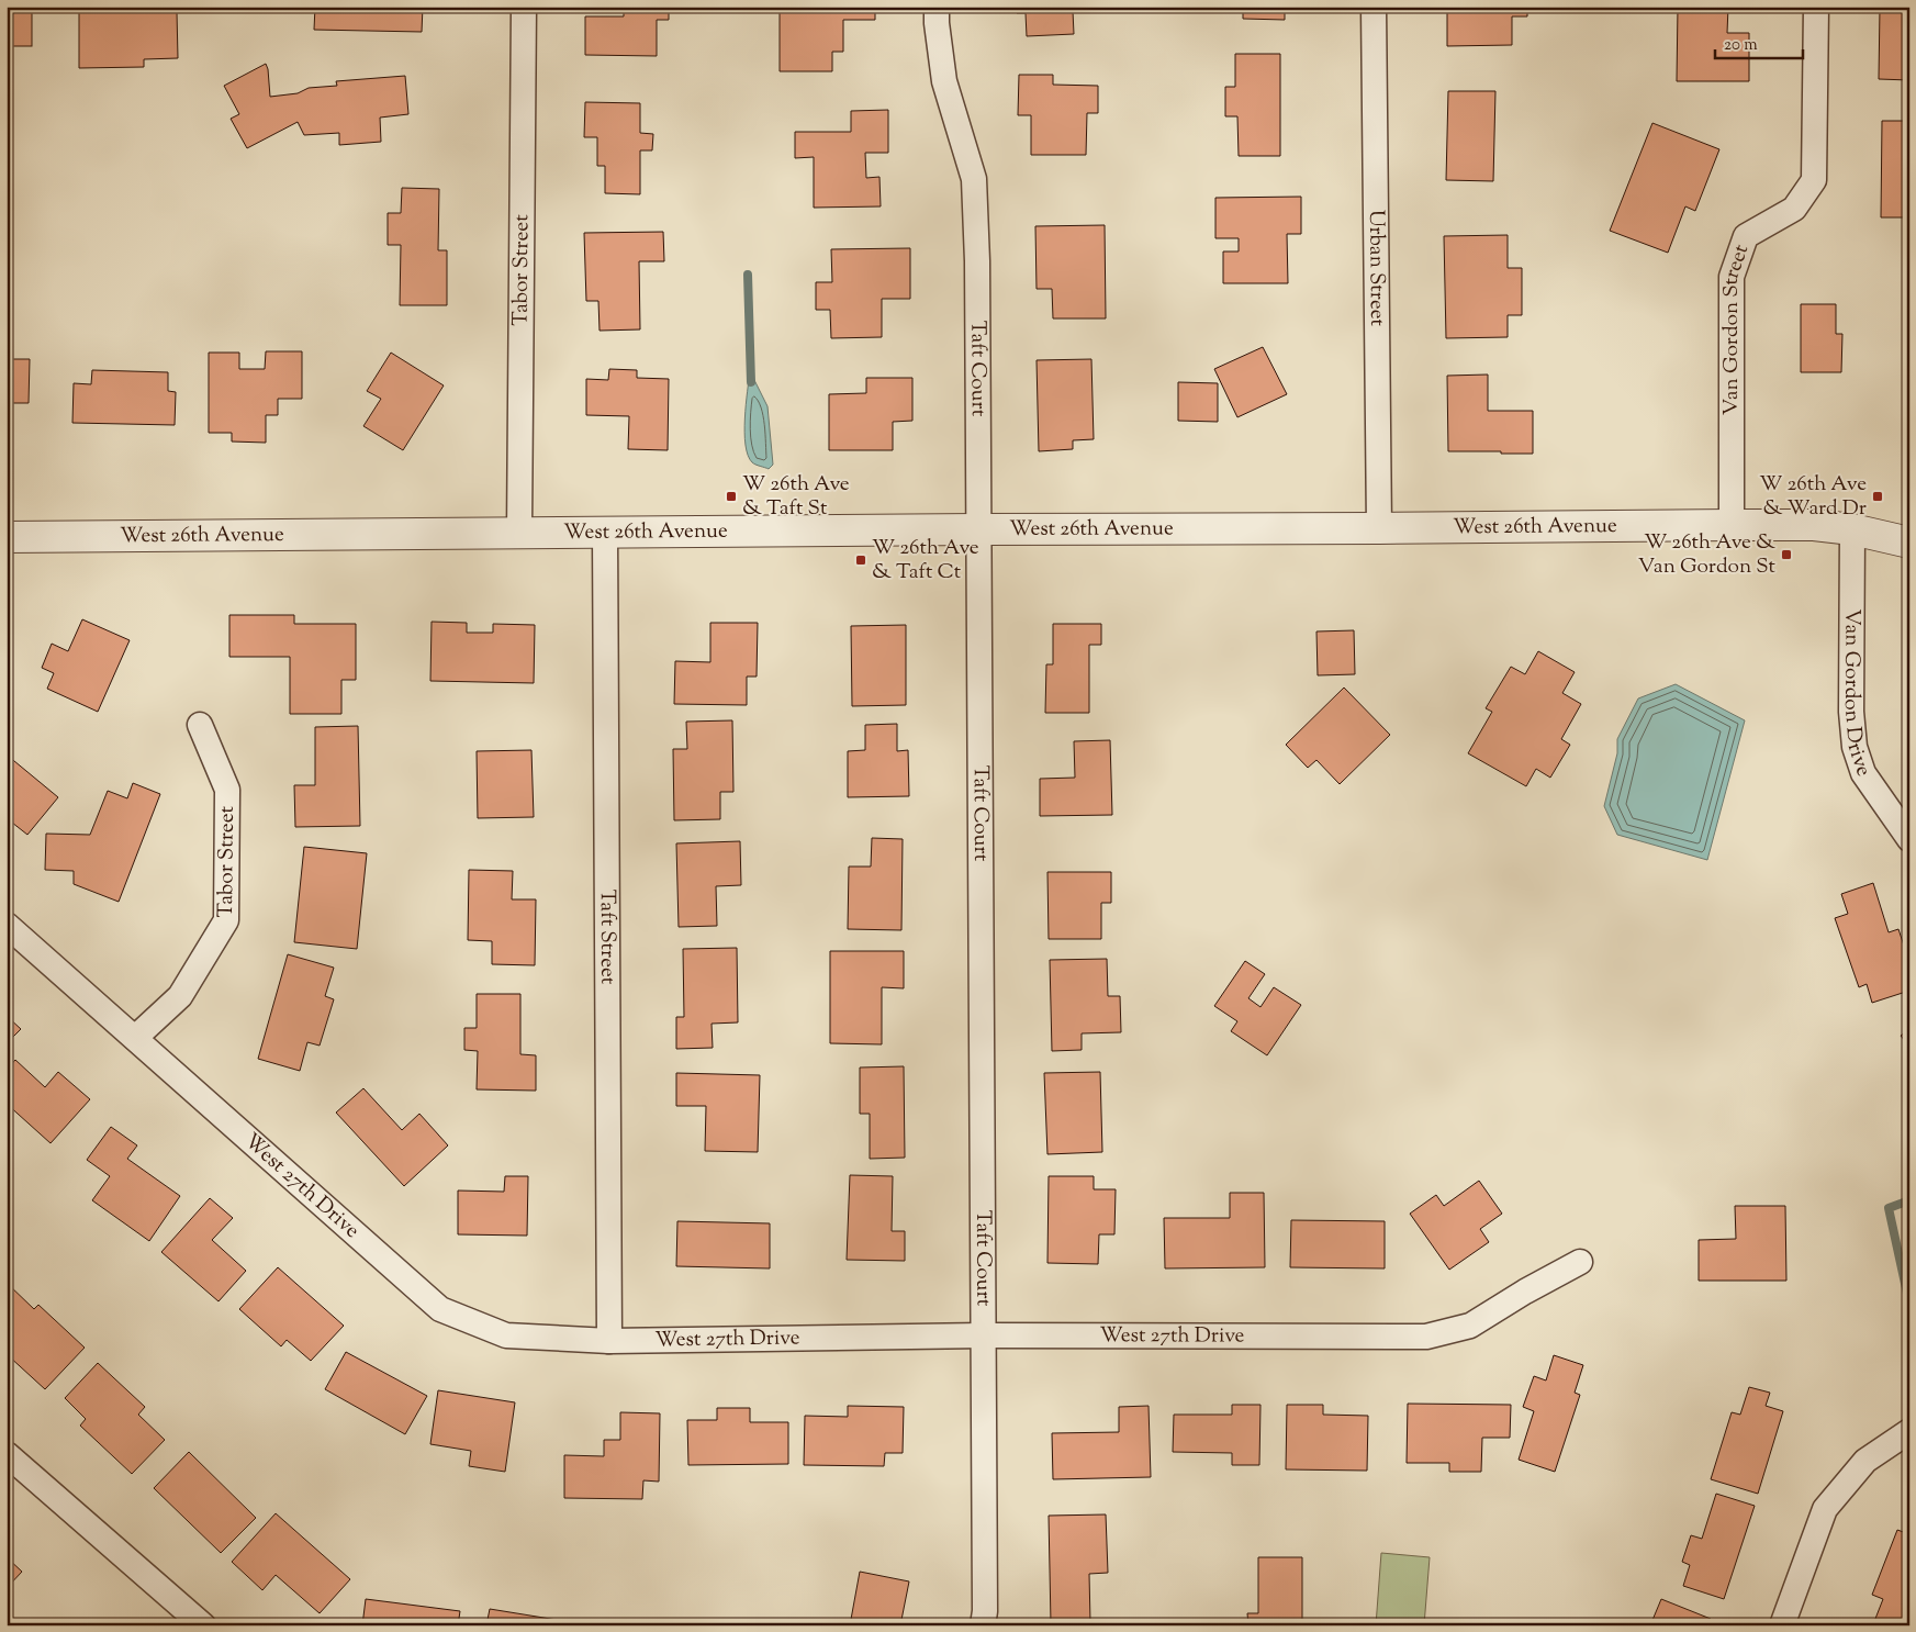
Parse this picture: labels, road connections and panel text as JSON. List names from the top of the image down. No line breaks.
{"streets":{"street":["Urban Street","Tabor Street","Van Gordon Street","Taft Court","West 26th Avenue","Van Gordon Drive","Taft Street","West 27th Drive"]},"crossings":[["Urban Street","West 26th Avenue"],["Tabor Street","West 26th Avenue"],["Tabor Street","West 27th Drive"],["Van Gordon Street","West 26th Avenue"],["Taft Court","West 26th Avenue"],["Taft Court","West 27th Drive"],["West 26th Avenue","Van Gordon Drive"],["West 26th Avenue","Taft Street"],["Taft Street","West 27th Drive"]],"places":{"transit":["W 26th Ave & Taft St","W 26th Ave & Ward Dr","W 26th Ave & Van Gordon St","W 26th Ave & Taft Ct"]},"scale_bar":"20 m"}
